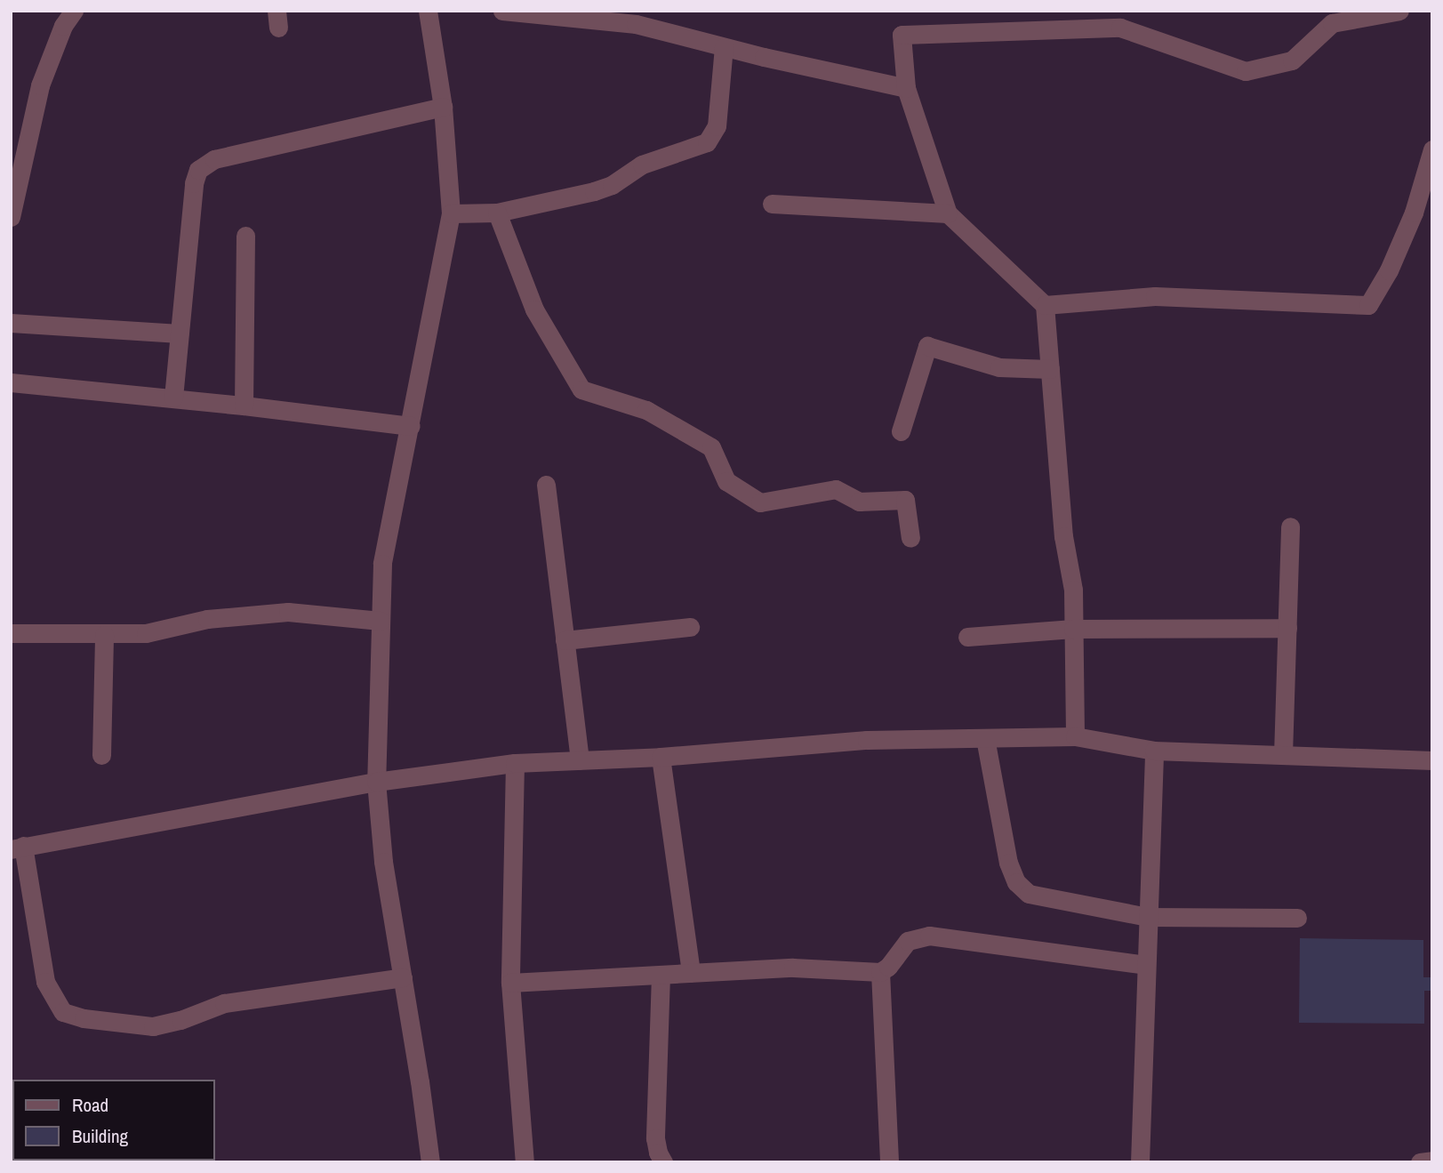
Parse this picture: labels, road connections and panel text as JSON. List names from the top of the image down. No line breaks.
{"legend":["Road","Building"]}
